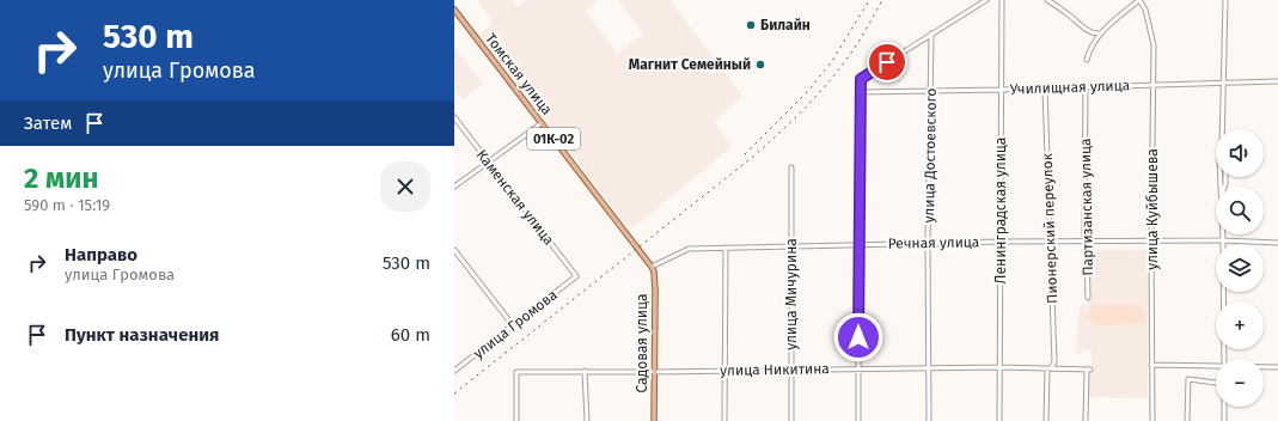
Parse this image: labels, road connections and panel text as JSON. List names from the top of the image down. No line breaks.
{"streets":{"main road":["Томская улица","01К-02","Садовая улица"],"street":["Училищная улица","улица Достоевского","Каменская улица","Партизанская улица","улица Куйбышева","Ленинградская улица","Пионерский переулок","Речная улица","улица Мичурина","улица Громова","улица Никитина"]},"crossings":[["Томская улица","Речная улица"],["Томская улица","Садовая улица"],["Училищная улица","улица Достоевского"],["Училищная улица","Партизанская улица"],["Училищная улица","улица Куйбышева"],["Училищная улица","Ленинградская улица"],["Училищная улица","Пионерский переулок"],["улица Достоевского","Речная улица"],["улица Достоевского","улица Никитина"],["Каменская улица","улица Громова"],["Партизанская улица","Речная улица"],["улица Куйбышева","Речная улица"],["Ленинградская улица","Речная улица"],["Ленинградская улица","улица Никитина"],["Пионерский переулок","Речная улица"],["Пионерский переулок","улица Никитина"],["Речная улица","улица Мичурина"],["Речная улица","Садовая улица"],["улица Мичурина","улица Никитина"],["Садовая улица","улица Никитина"]],"places":["Билайн","Магнит Семейный"],"page":{"turn":["530 m","улица Громова"],"then":"Затем","map_buttons":["+","−"],"heading":["2 мин","590 m · 15:19"],"list":[{"name":"Направо","note":"улица Громова","value":"530 m"},{"name":"Пункт назначения","value":"60 m"}]}}
